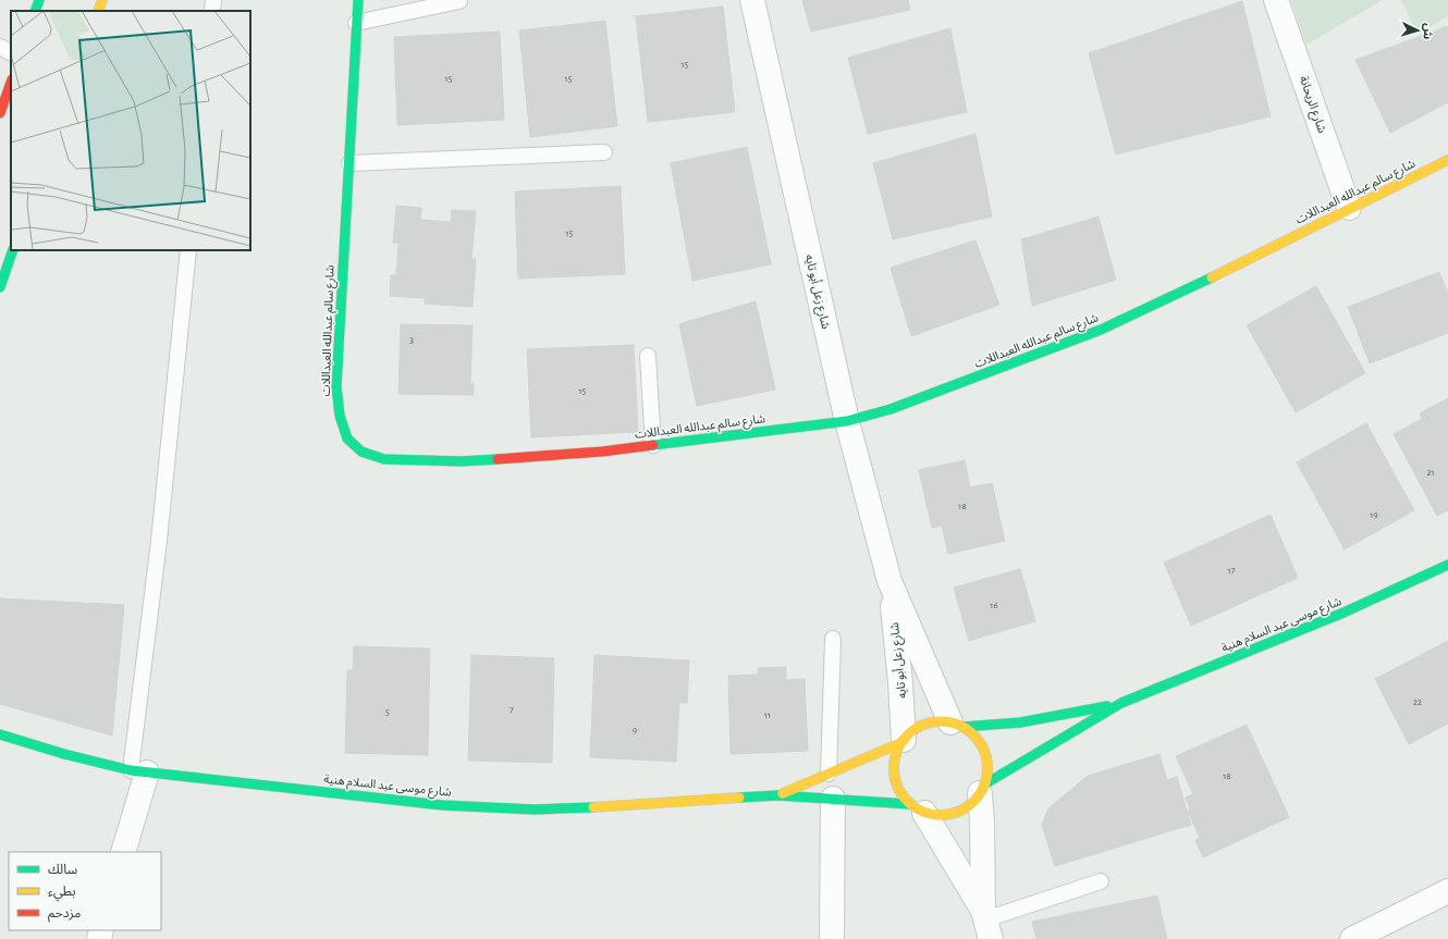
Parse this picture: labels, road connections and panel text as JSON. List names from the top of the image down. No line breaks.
{"streets":{"street":["شارع الريحانة","شارع سالم عبدالله العبداللات","شارع زعل أبو تايه","شارع موسى عبد السلام هنية"]},"crossings":[["شارع الريحانة","شارع سالم عبدالله العبداللات"],["شارع سالم عبدالله العبداللات","شارع زعل أبو تايه"],["شارع زعل أبو تايه","شارع موسى عبد السلام هنية"]],"house_numbers":["15","15","15","15","3","15","21","18","19","17","16","22","7","5","11","9","18"],"legend":["سالك","بطيء","مزدحم"],"north":"right"}
